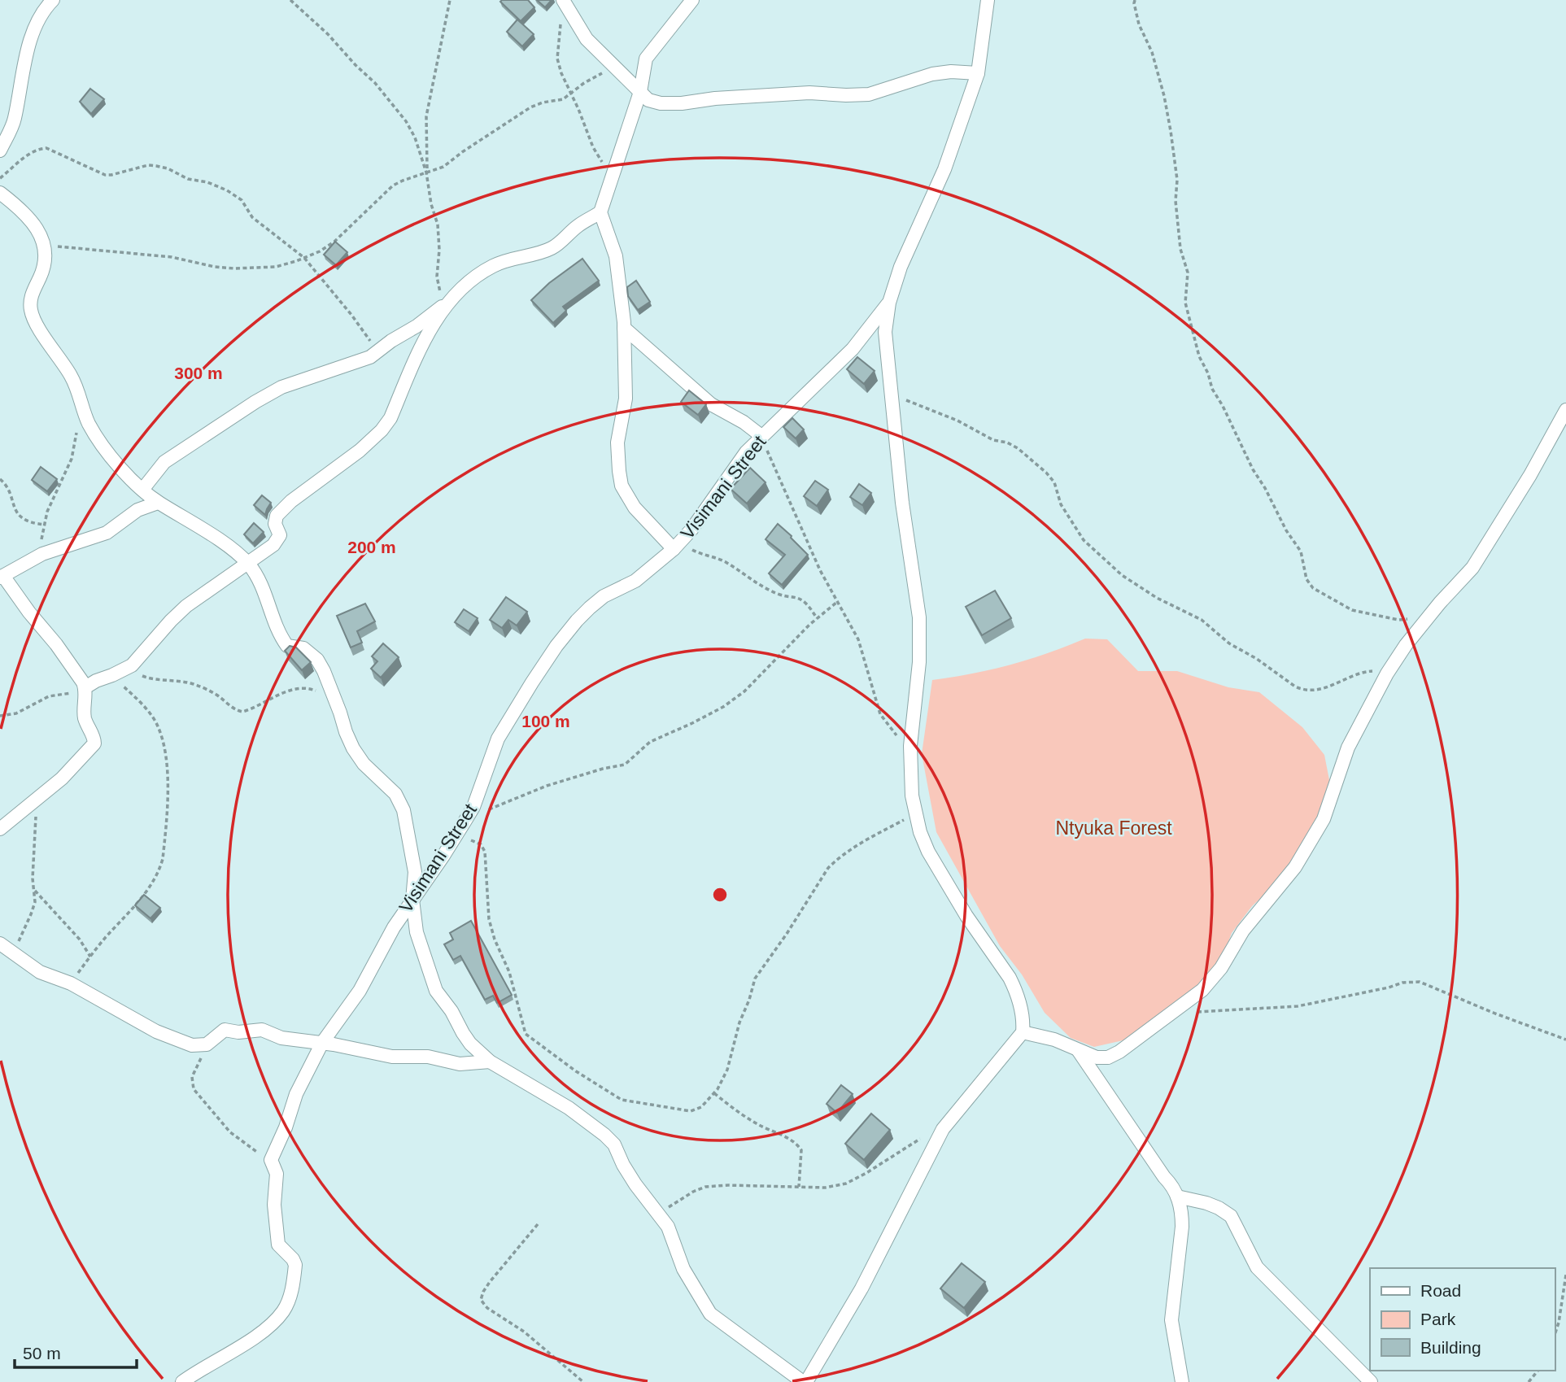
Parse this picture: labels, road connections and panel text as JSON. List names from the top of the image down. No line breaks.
{"streets":{"street":["Visimani Street"]},"parks":["Ntyuka Forest"],"legend":["Road","Park","Building"],"scale_bar":"50 m","rings":["300 m","200 m","100 m"]}
